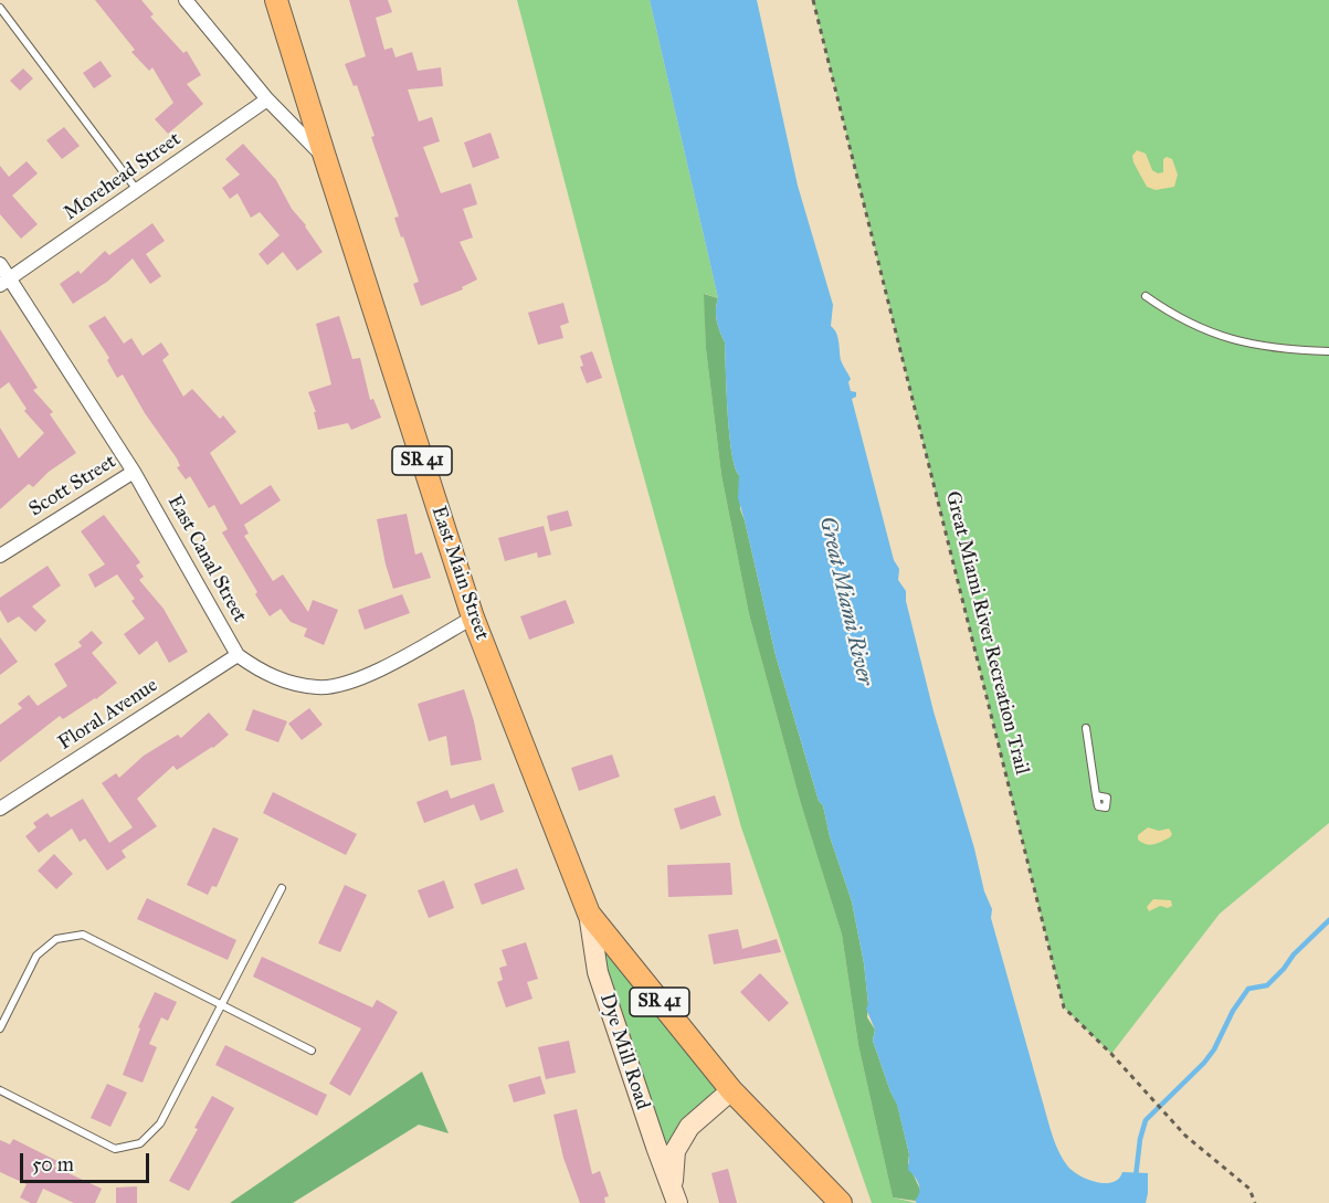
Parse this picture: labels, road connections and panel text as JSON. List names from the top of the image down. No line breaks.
{"streets":{"main road":["SR 41","East Main Street"],"street":["Morehead Street","Scott Street","East Canal Street","Floral Avenue","Dye Mill Road"],"path":["Great Miami River Recreation Trail"]},"crossings":[["Morehead Street","East Canal Street"],["SR 41","East Main Street"],["SR 41","Dye Mill Road"],["Scott Street","East Canal Street"],["East Canal Street","East Main Street"],["East Canal Street","Floral Avenue"],["East Main Street","Dye Mill Road"]],"water":["Great Miami River"],"scale_bar":"50 m"}
